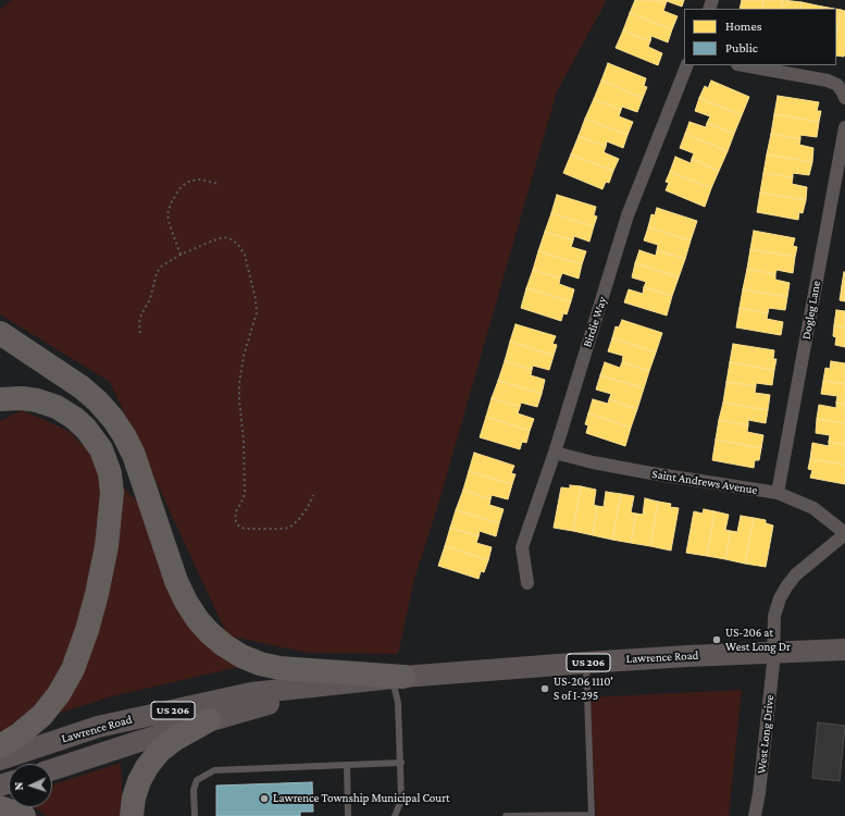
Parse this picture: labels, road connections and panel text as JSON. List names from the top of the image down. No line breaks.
{"streets":{"main road":["Lawrence Road","US 206"],"street":["Dogleg Lane","Birdie Way","Saint Andrews Avenue","West Long Drive"]},"crossings":[["Dogleg Lane","Saint Andrews Avenue"],["Birdie Way","Saint Andrews Avenue"],["Saint Andrews Avenue","West Long Drive"],["Lawrence Road","West Long Drive"]],"places":["US-206 at West Long Dr","US-206 1110' S of I-295","Lawrence Township Municipal Court"],"legend":["Homes","Public"],"north":"left"}
